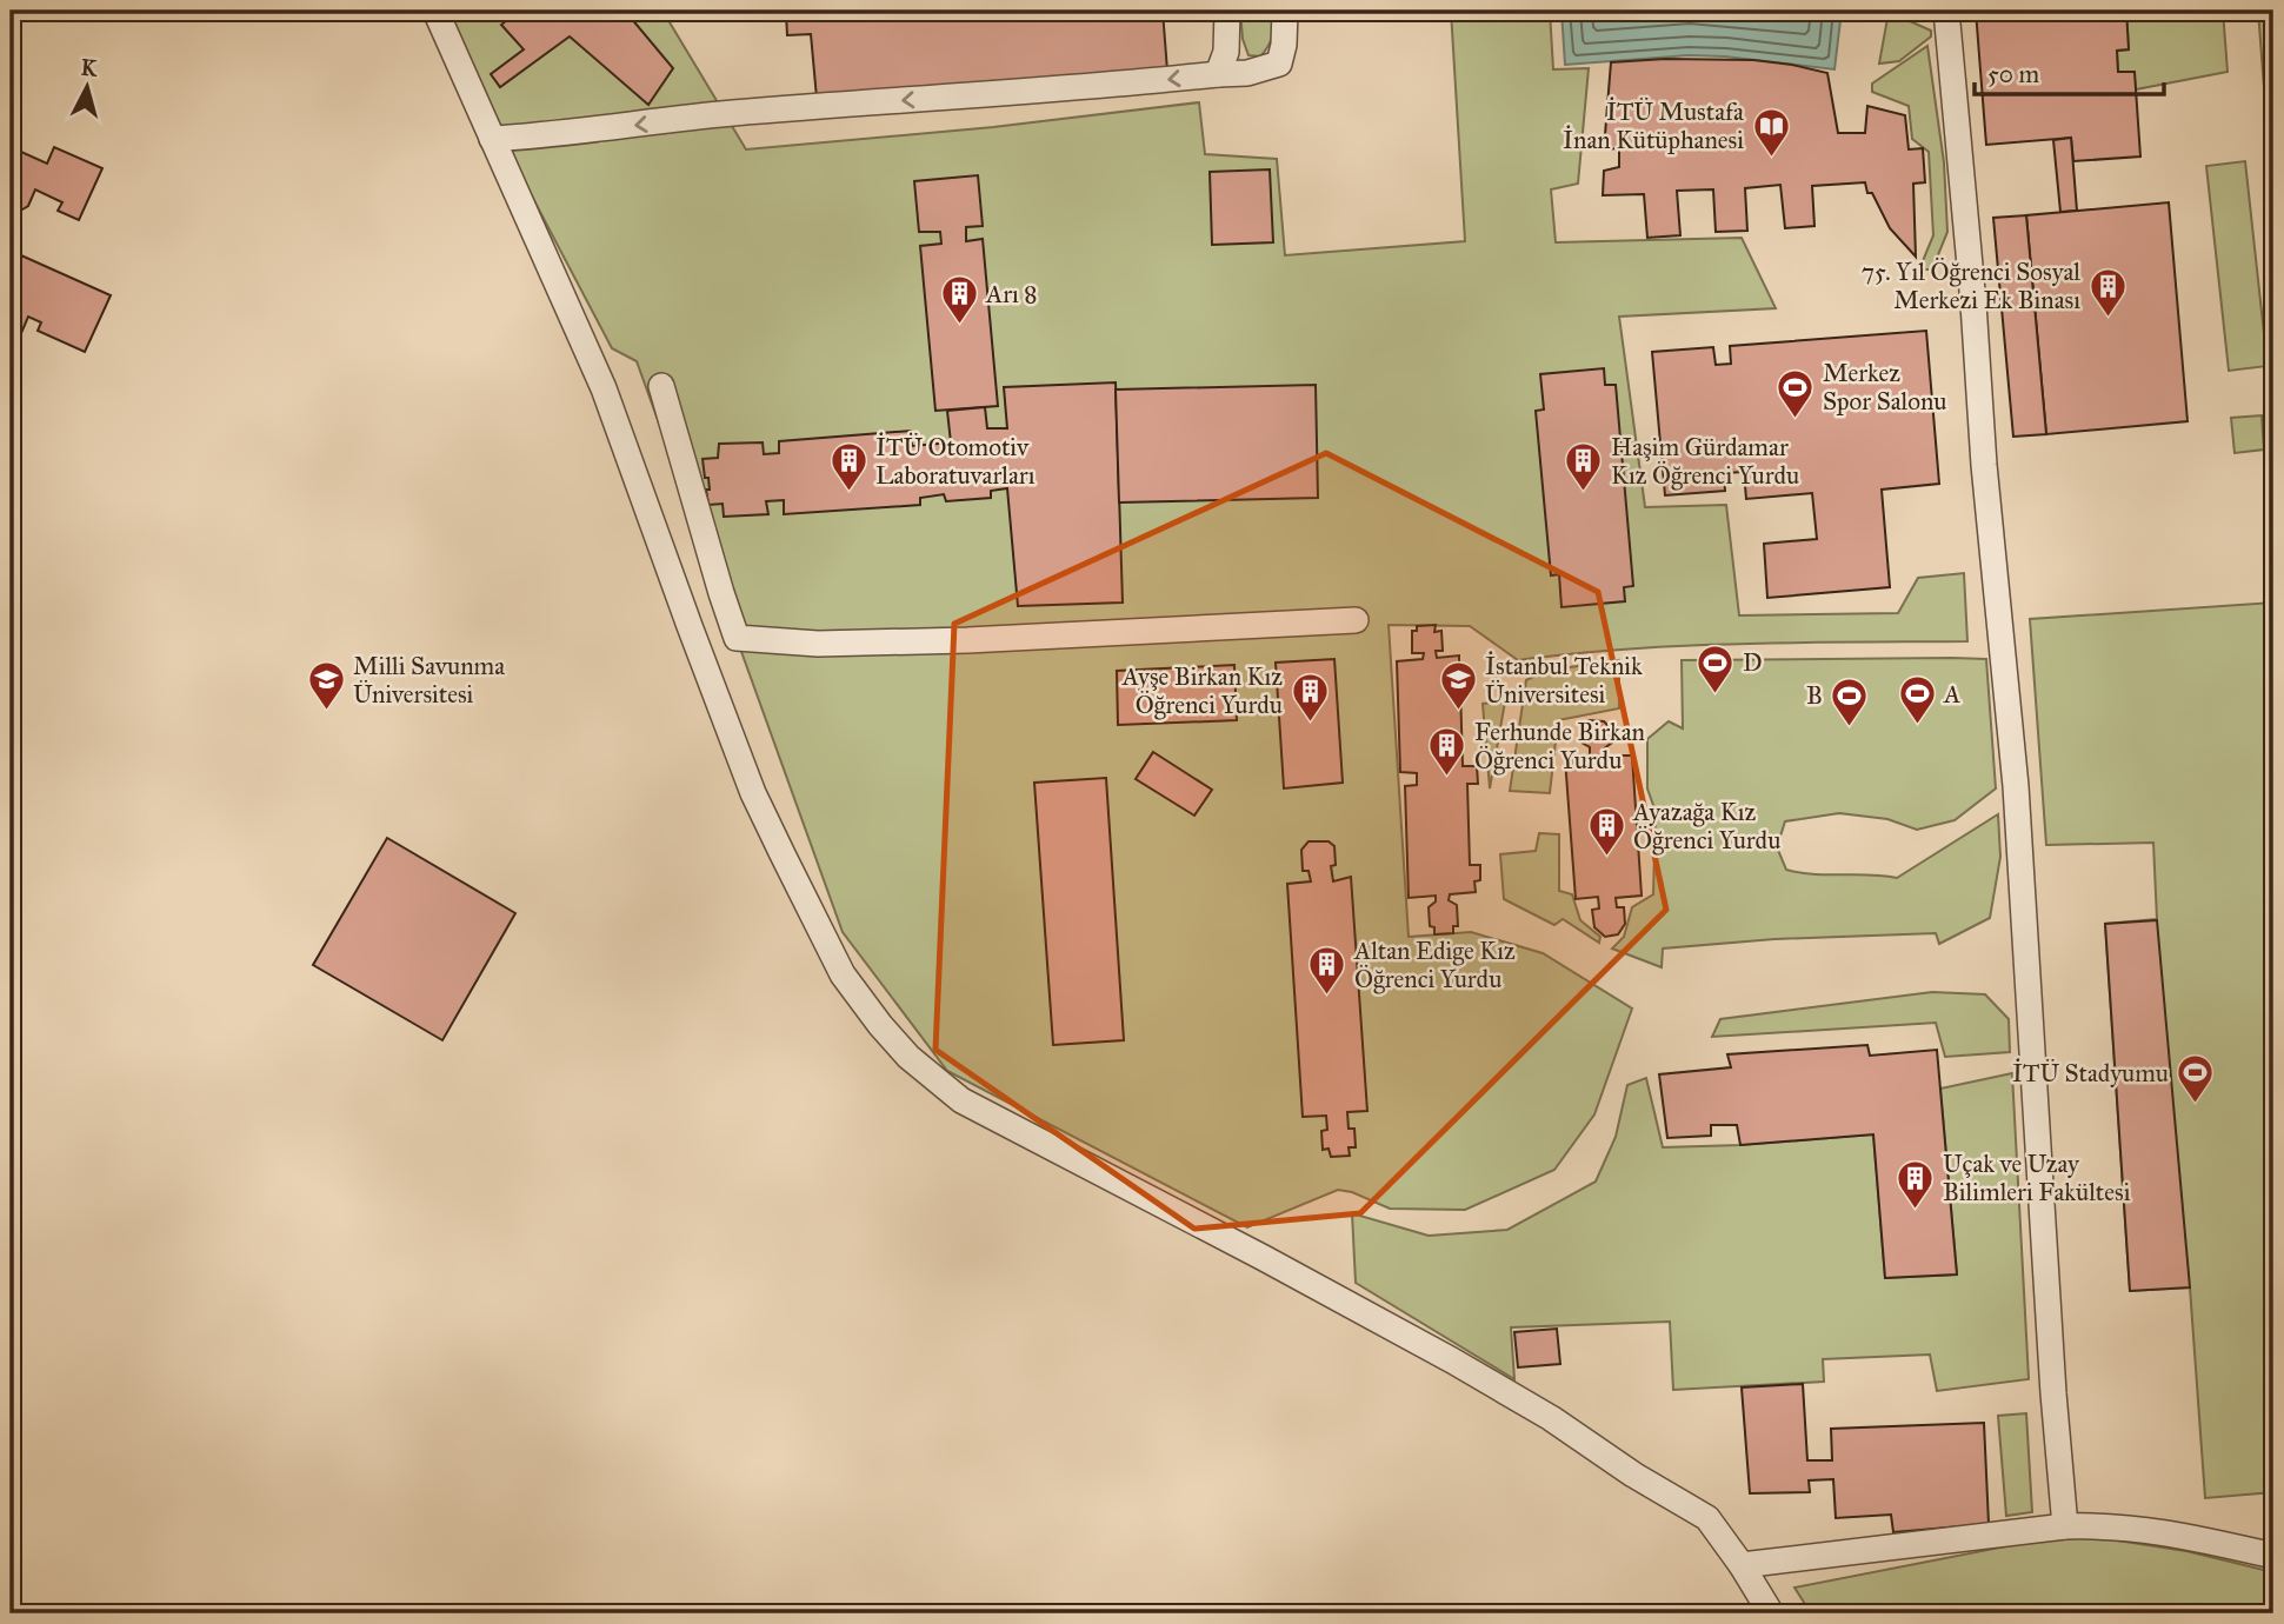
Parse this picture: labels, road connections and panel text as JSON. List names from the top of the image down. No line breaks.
{"places":{"library":["İTÜ Mustafa İnan Kütüphanesi"],"building":["75. Yıl Öğrenci Sosyal Merkezi Ek Binası","Arı 8","İTÜ Otomotiv Laboratuvarları","Haşim Gürdamar Kız Öğrenci Yurdu","Ayşe Birkan Kız Öğrenci Yurdu","Ferhunde Birkan Öğrenci Yurdu","Ayazağa Kız Öğrenci Yurdu","Altan Edige Kız Öğrenci Yurdu","Uçak ve Uzay Bilimleri Fakültesi"],"sports":["Merkez Spor Salonu","D","A","B","İTÜ Stadyumu"],"school or university":["Milli Savunma Üniversitesi","İstanbul Teknik Üniversitesi"]},"scale_bar":"50 m","north":"top"}
